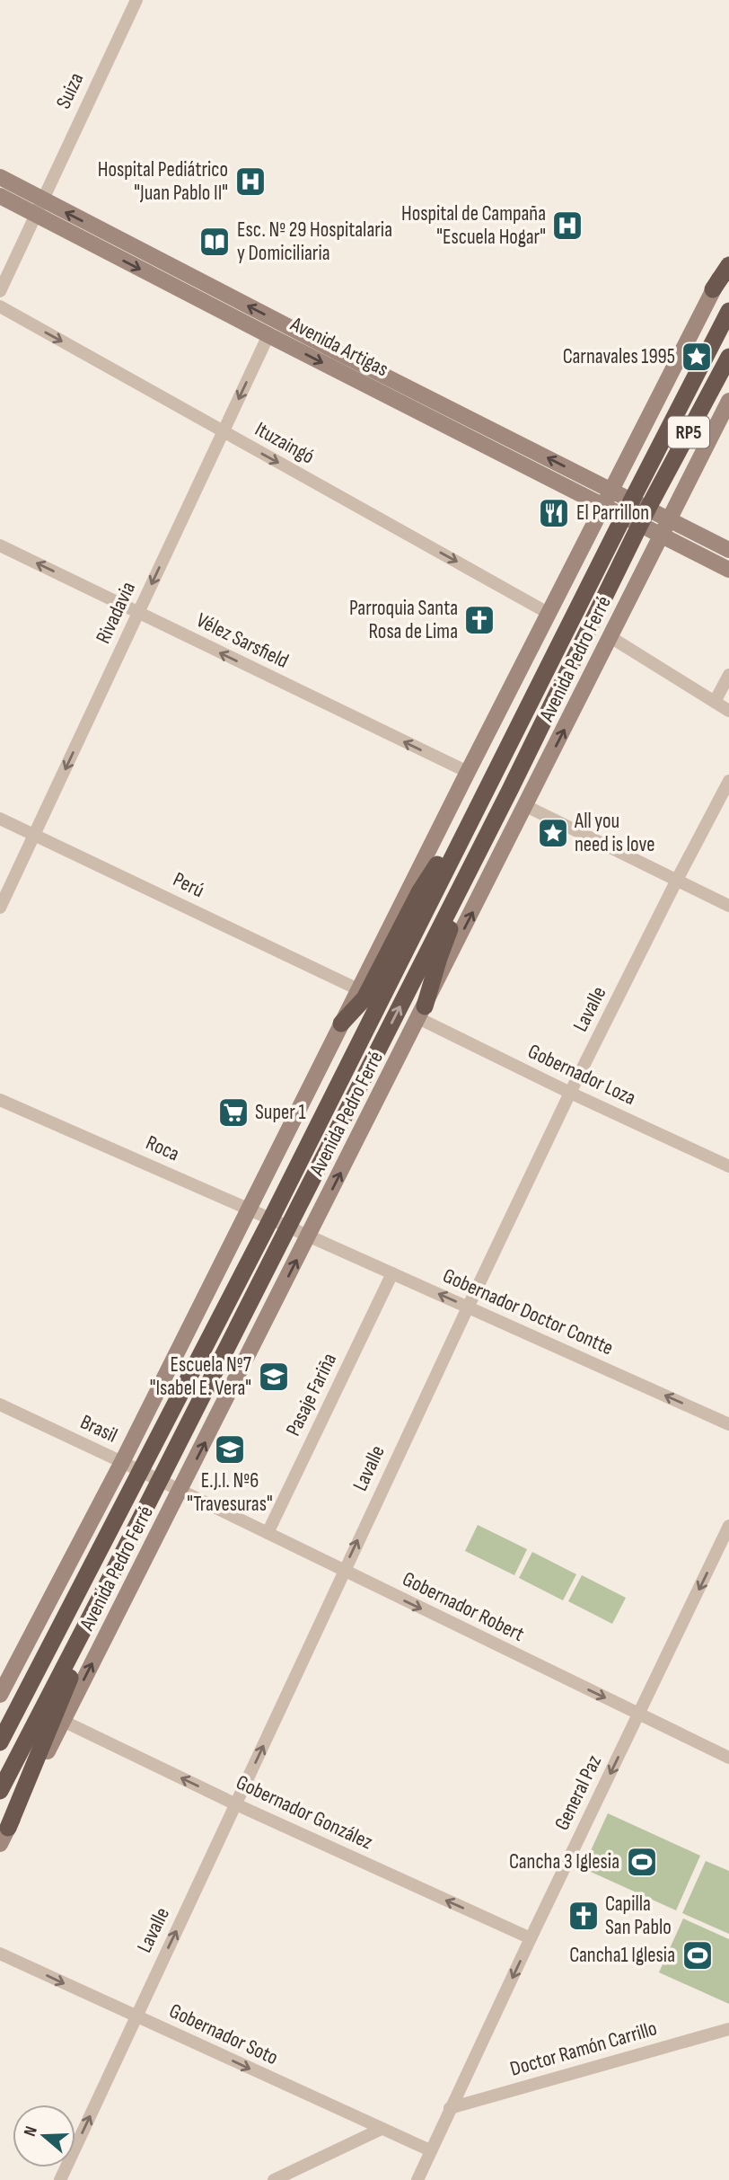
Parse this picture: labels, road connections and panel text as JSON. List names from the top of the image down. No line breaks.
{"streets":{"highway":["RP5","Avenida Pedro Ferré"],"main road":["Avenida Artigas"],"street":["Suiza","Ituzaingó","Rivadavia","Vélez Sarsfield","Perú","Lavalle","Gobernador Loza","Roca","Gobernador Doctor Contte","Pasaje Fariña","Brasil","Gobernador Robert","General Paz","Gobernador González","Gobernador Soto","Doctor Ramón Carrillo"]},"crossings":[["Suiza","Avenida Artigas"],["Avenida Artigas","Rivadavia"],["Avenida Artigas","Avenida Pedro Ferré"],["Ituzaingó","Rivadavia"],["Ituzaingó","Avenida Pedro Ferré"],["Rivadavia","Vélez Sarsfield"],["Rivadavia","Perú"],["Vélez Sarsfield","Avenida Pedro Ferré"],["Avenida Pedro Ferré","Perú"],["Avenida Pedro Ferré","Gobernador Loza"],["Avenida Pedro Ferré","Roca"],["Avenida Pedro Ferré","Gobernador Doctor Contte"],["Avenida Pedro Ferré","Brasil"],["Avenida Pedro Ferré","Gobernador Robert"],["Avenida Pedro Ferré","Gobernador González"],["Lavalle","Gobernador Loza"],["Lavalle","Gobernador Doctor Contte"],["Lavalle","Gobernador Robert"],["Lavalle","Gobernador González"],["Lavalle","Gobernador Soto"],["Roca","Gobernador Doctor Contte"],["Gobernador Doctor Contte","Pasaje Fariña"],["Pasaje Fariña","Gobernador Robert"],["Brasil","Gobernador Robert"],["Gobernador Robert","General Paz"],["General Paz","Gobernador González"],["General Paz","Gobernador Soto"],["General Paz","Doctor Ramón Carrillo"]],"one_way":["Ituzaingó","Rivadavia","Vélez Sarsfield","Lavalle","Gobernador Doctor Contte","Gobernador Robert","General Paz","Gobernador González","Gobernador Soto"],"places":{"hospital":["Hospital Pediátrico \"Juan Pablo II\"","Hospital de Campaña \"Escuela Hogar\""],"library":["Esc. Nº 29 Hospitalaria y Domiciliaria"],"place":["Carnavales 1995","All you need is love"],"restaurant":["El Parrillon"],"church":["Parroquia Santa Rosa de Lima","Capilla San Pablo"],"supermarket":["Super 1"],"school or university":["Escuela Nº7 \"Isabel E. Vera\"","E.J.I. Nº6 \"Travesuras\""],"sports":["Cancha 3 Iglesia","Cancha1 Iglesia"]},"north":"left"}
